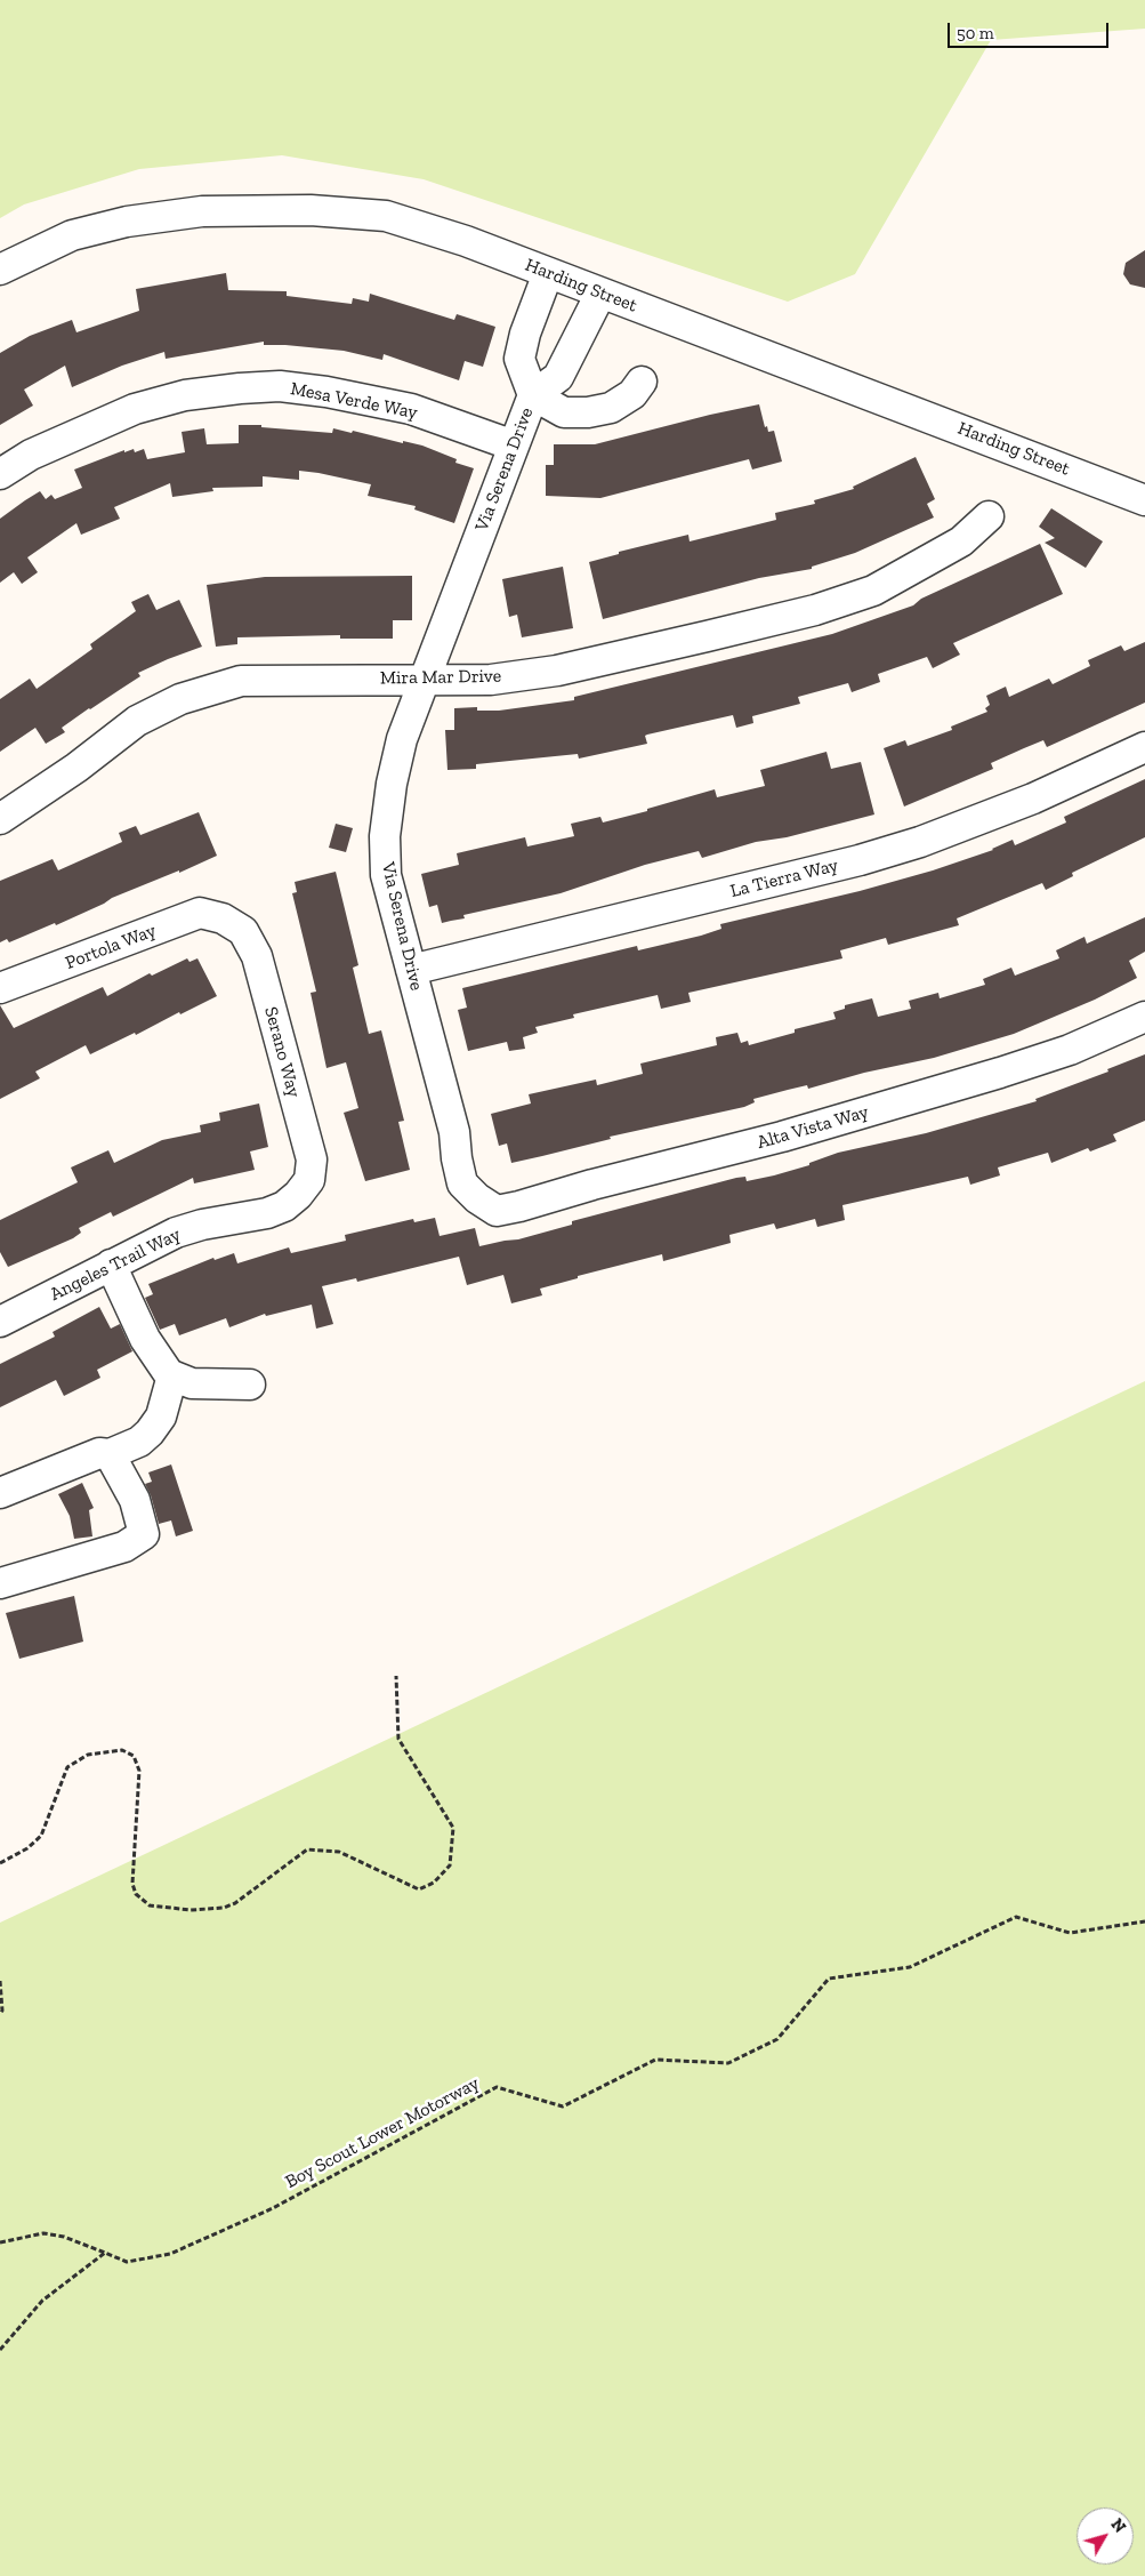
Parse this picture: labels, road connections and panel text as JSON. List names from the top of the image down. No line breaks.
{"streets":{"street":["Harding Street","Mesa Verde Way","Via Serena Drive","Mira Mar Drive","La Tierra Way","Portola Way","Serano Way","Alta Vista Way","Angeles Trail Way"],"path":["Boy Scout Lower Motorway"]},"crossings":[["Harding Street","Via Serena Drive"],["Mesa Verde Way","Via Serena Drive"],["Via Serena Drive","Mira Mar Drive"],["Via Serena Drive","La Tierra Way"],["Via Serena Drive","Alta Vista Way"],["Portola Way","Serano Way"],["Serano Way","Angeles Trail Way"]],"scale_bar":"50 m","north":"top right"}
